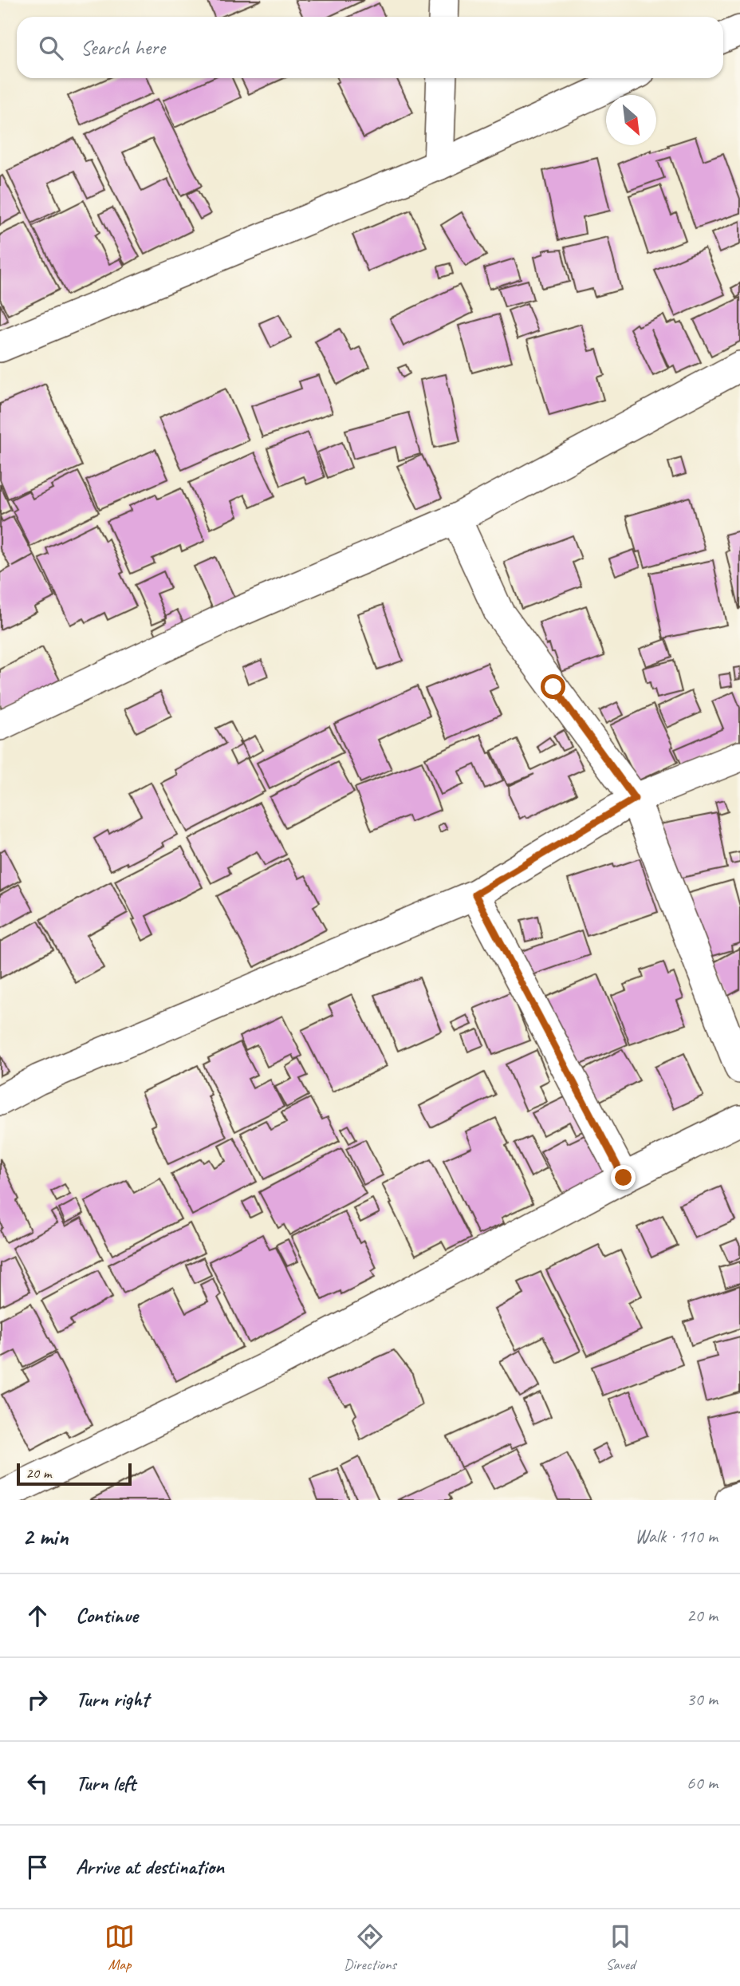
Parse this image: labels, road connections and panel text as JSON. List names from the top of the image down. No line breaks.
{"scale_bar":"20 m","north":"bottom right","page":{"search":"Search here","scale":"20 m","heading":["2 min","Walk · 110 m"],"list":[["Continue","20 m"],["Turn right","30 m"],["Turn left","60 m"],"Arrive at destination"],"nav":["Map","Directions","Saved"]}}
